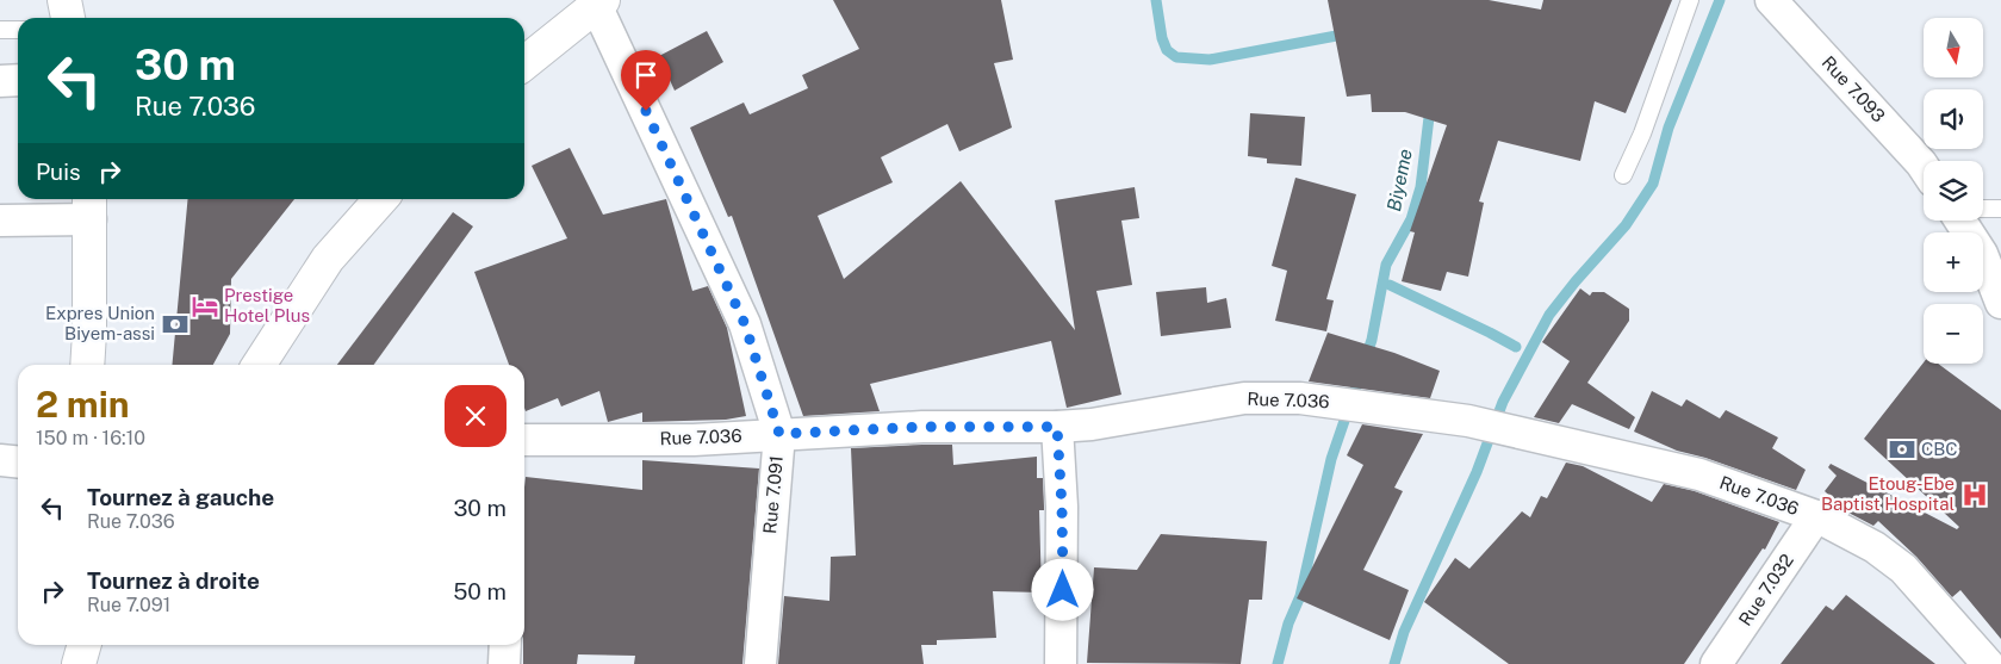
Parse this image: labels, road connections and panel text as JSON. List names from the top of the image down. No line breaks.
{"streets":{"street":["Rue 7.093","Rue 7.036","Rue 7.091","Rue 7.032"]},"crossings":[["Rue 7.036","Rue 7.091"],["Rue 7.036","Rue 7.032"]],"water":["Biyeme"],"places":{"hotel":["Prestige Hotel Plus"],"bank":["Expres Union Biyem-assi","CBC"],"hospital":["Etoug-Ebe Baptist Hospital"]},"north":"bottom","page":{"map_buttons":["+","−"],"turn":["30 m","Rue 7.036"],"then":"Puis","heading":["2 min","150 m · 16:10"],"list":[{"name":"Tournez à gauche","note":"Rue 7.036","value":"30 m"},{"name":"Tournez à droite","note":"Rue 7.091","value":"50 m"}]}}
